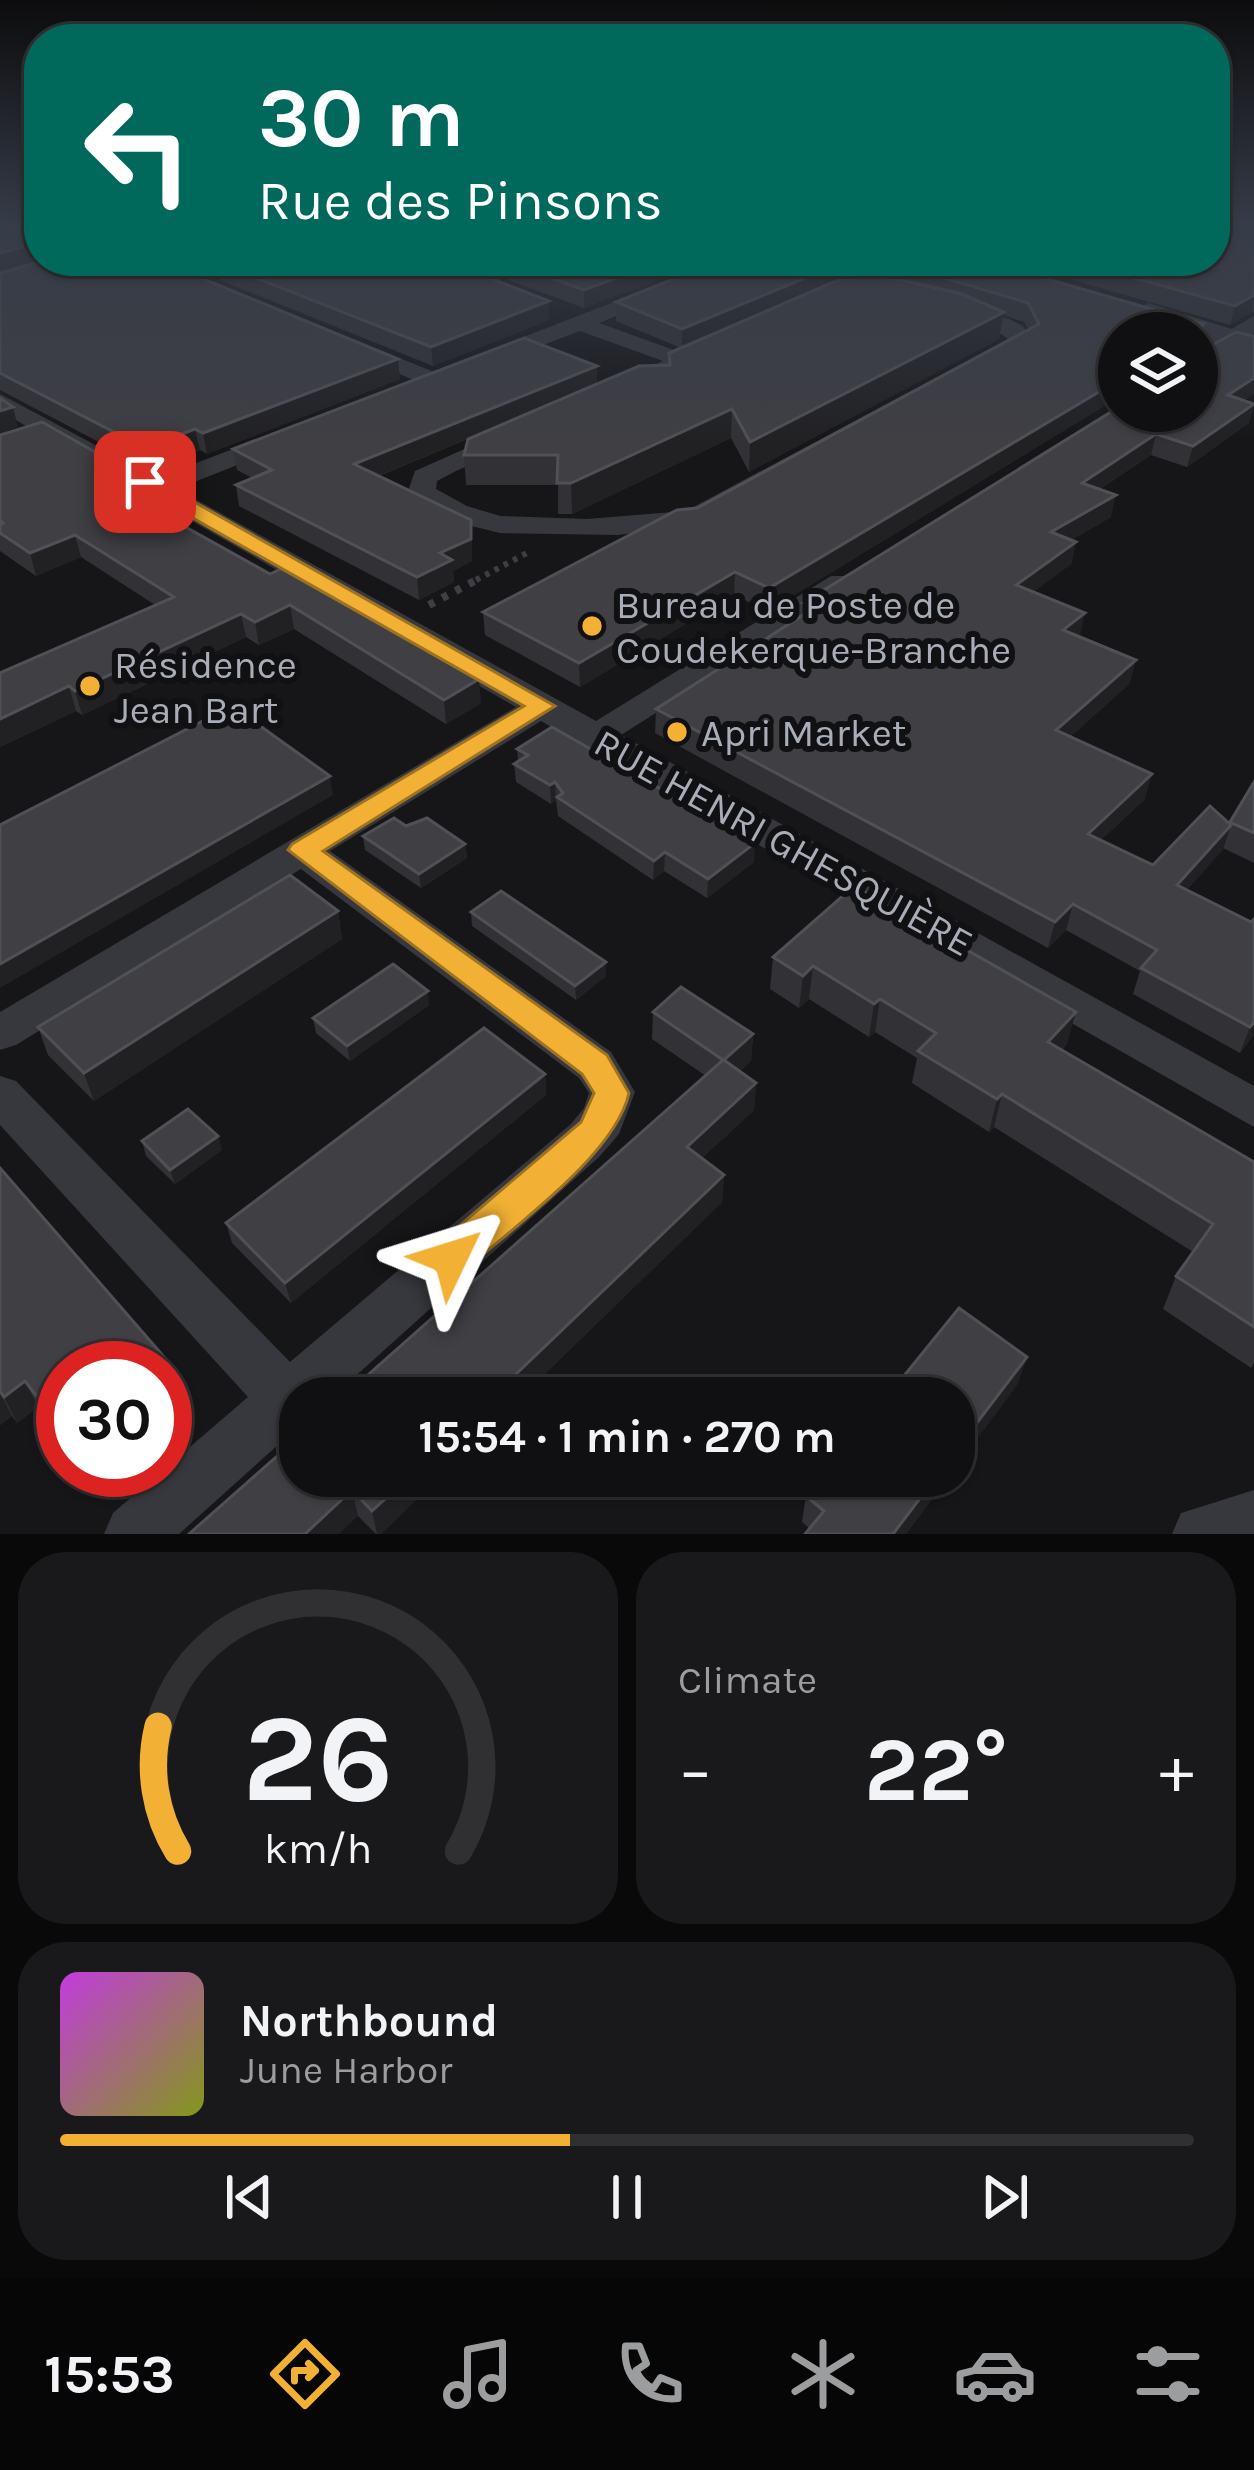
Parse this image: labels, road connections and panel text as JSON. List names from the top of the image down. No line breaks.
{"streets":{"street":["RUE HENRI GHESQUIÈRE"]},"places":["Bureau de Poste de Coudekerque-Branche","Résidence Jean Bart","Apri Market"],"page":{"turn":["30 m","Rue des Pinsons"],"limit":"30","trip":"15:54 · 1 min · 270 m","tile":"Climate","heat":["−","22°","+"],"song":["Northbound","June Harbor"],"tabs":"15:53","gauge":["26","km/h"]}}
